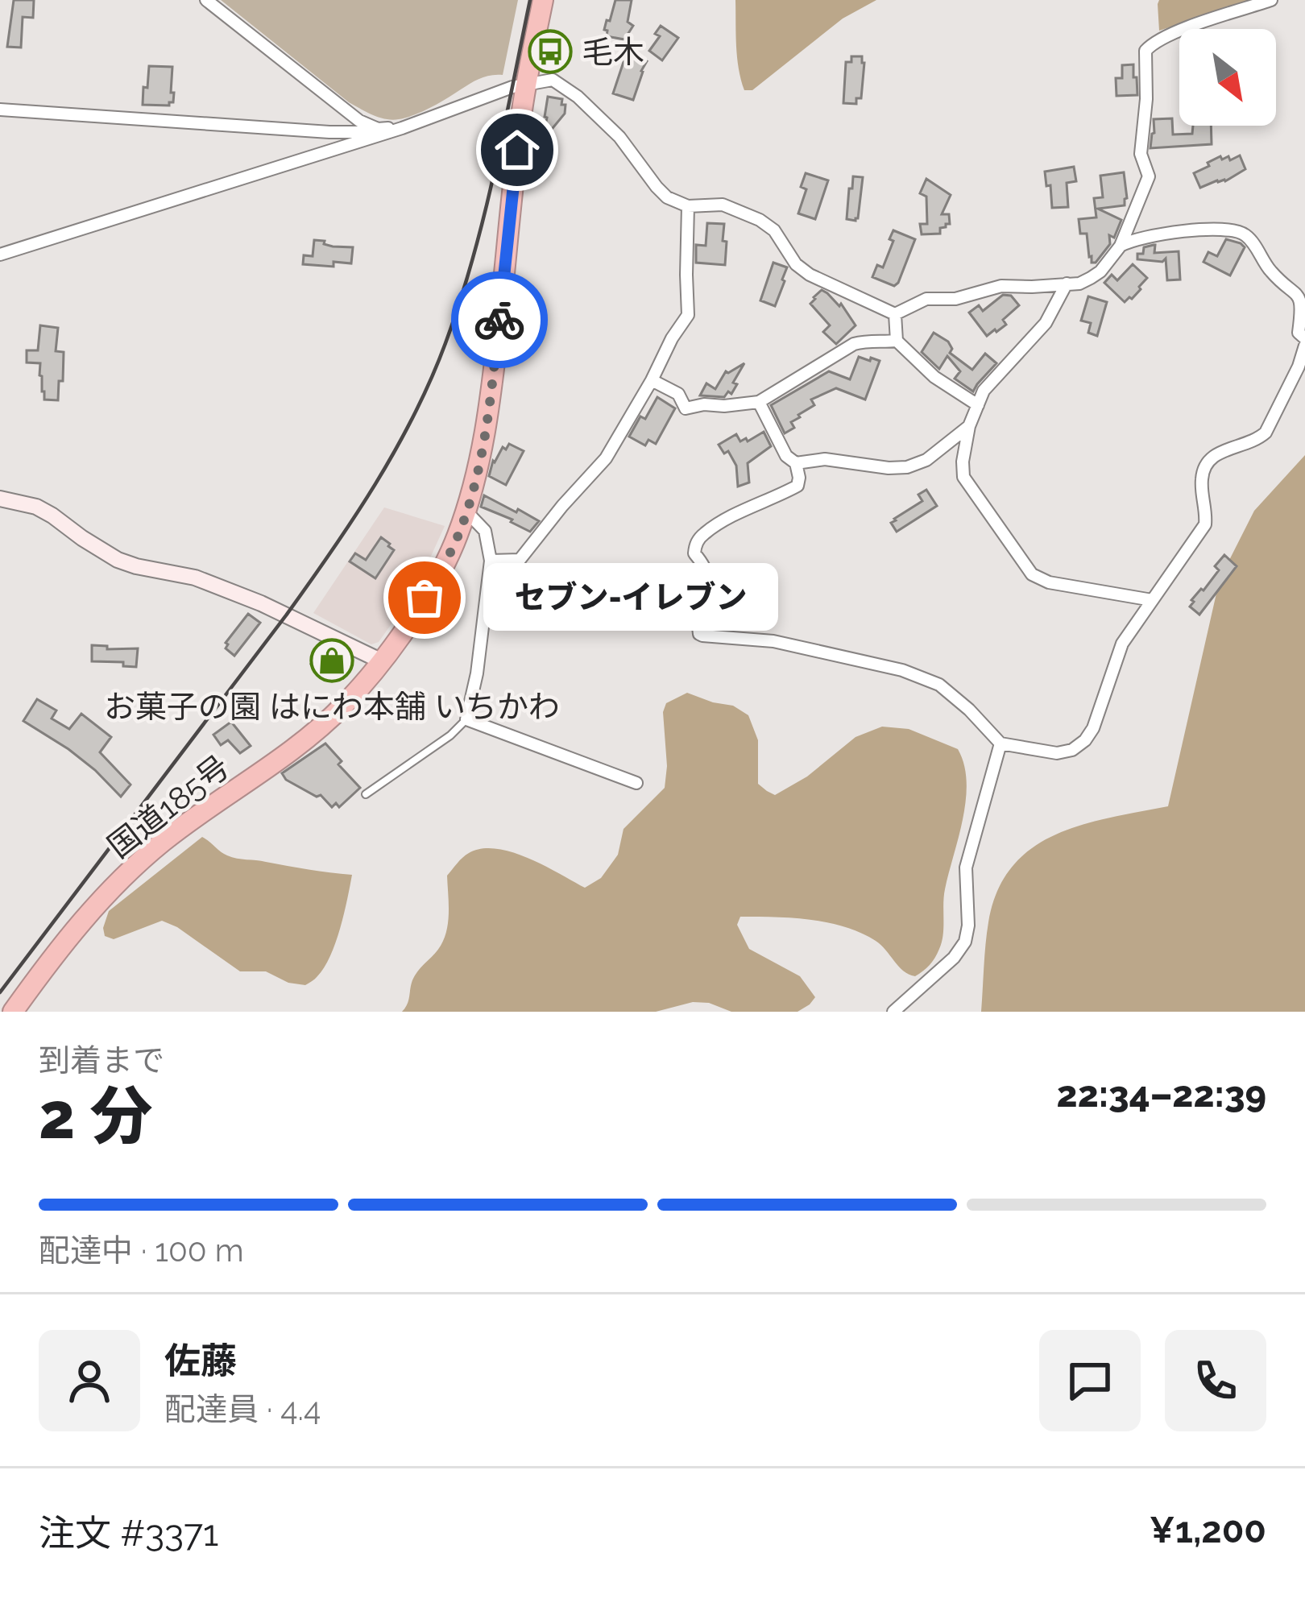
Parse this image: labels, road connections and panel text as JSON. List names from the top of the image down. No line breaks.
{"streets":{"highway":["国道185号"]},"places":{"bus stop":["毛木"],"other":["セブン-イレブン"],"shop":["お菓子の園 はにわ本舗 いちかわ"]},"north":"bottom right","page":{"bubble":"セブン-イレブン","heading":["2 分","到着まで","22:34–22:39"],"panel":["佐藤","配達員 · 4.4","注文 #3371","¥1,200"],"bar":"配達中 · 100 m"}}
